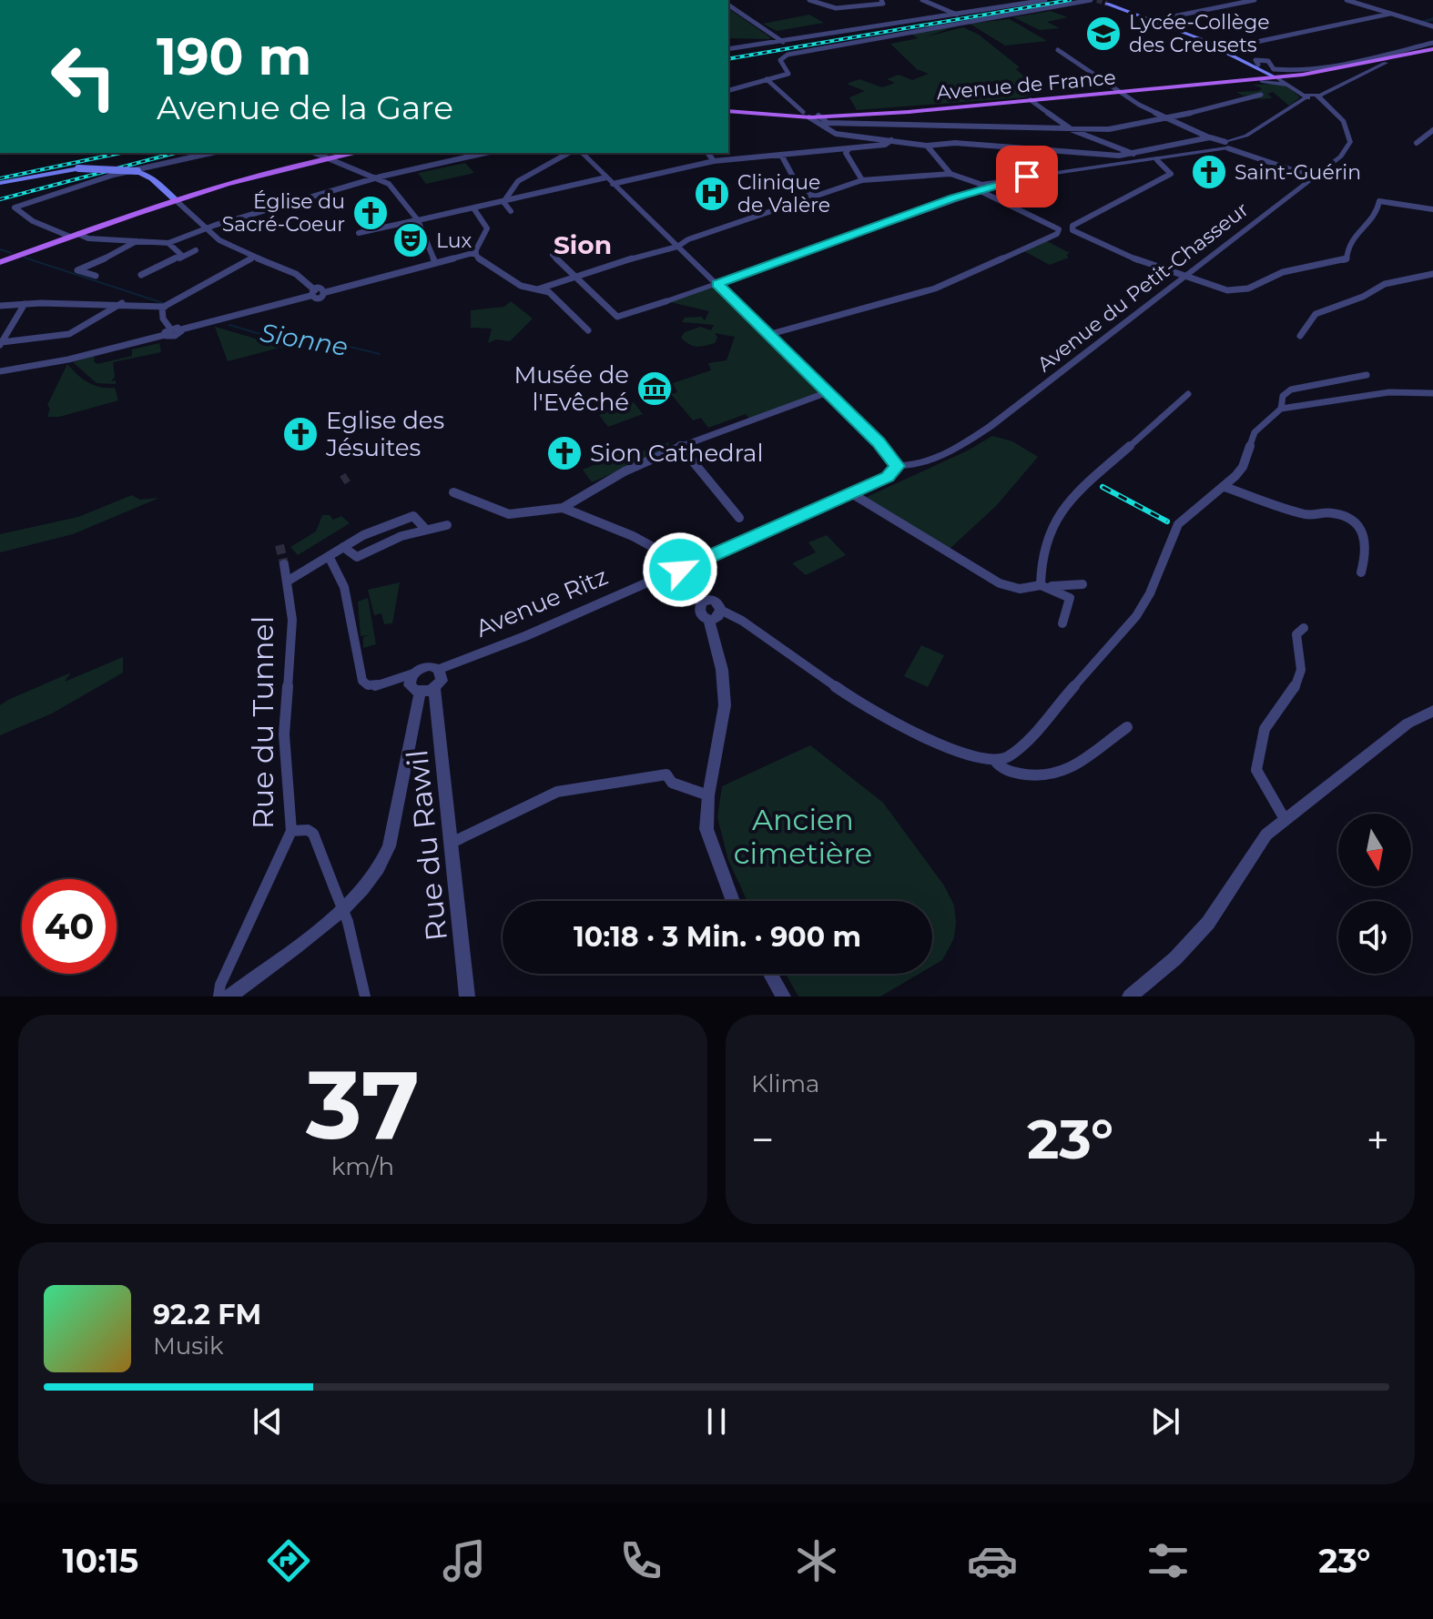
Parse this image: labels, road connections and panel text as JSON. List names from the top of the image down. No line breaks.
{"streets":{"main road":["Avenue de France"],"street":["Avenue du Petit-Chasseur","Avenue Ritz","Rue du Tunnel","Rue du Rawil"]},"crossings":[["Avenue du Petit-Chasseur","Avenue Ritz"]],"districts":["Sion"],"water":["Sionne"],"parks":["Ancien cimetière"],"places":{"school or university":["Lycée-Collège des Creusets"],"church":["Saint-Guérin","Église du Sacré-Coeur","Eglise des Jésuites","Sion Cathedral"],"hospital":["Clinique de Valère"],"theatre":["Lux"],"museum":["Musée de l'Evêché"]},"north":"bottom","page":{"turn":["190 m","Avenue de la Gare"],"limit":"40","trip":"10:18 · 3 Min. · 900 m","tile":[["37","km/h"],"Klima"],"heat":["−","23°","+"],"song":["92.2 FM","Musik"],"tabs":["10:15","23°"]}}
